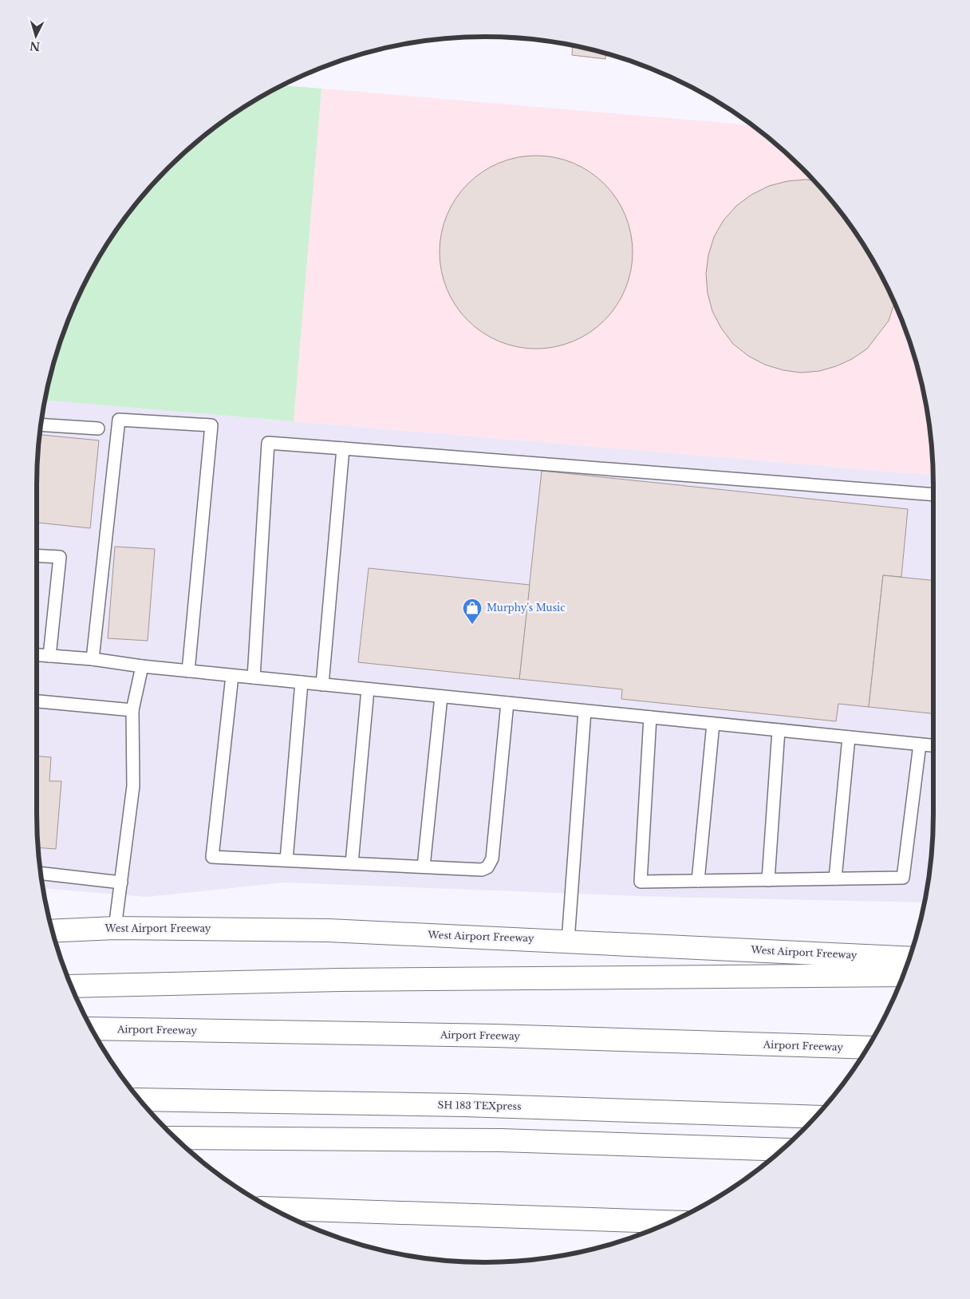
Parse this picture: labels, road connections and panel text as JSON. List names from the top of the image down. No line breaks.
{"streets":{"main road":["West Airport Freeway","Airport Freeway","SH 183 TEXpress"]},"places":{"shop":["Murphy's Music"]},"north":"bottom"}
